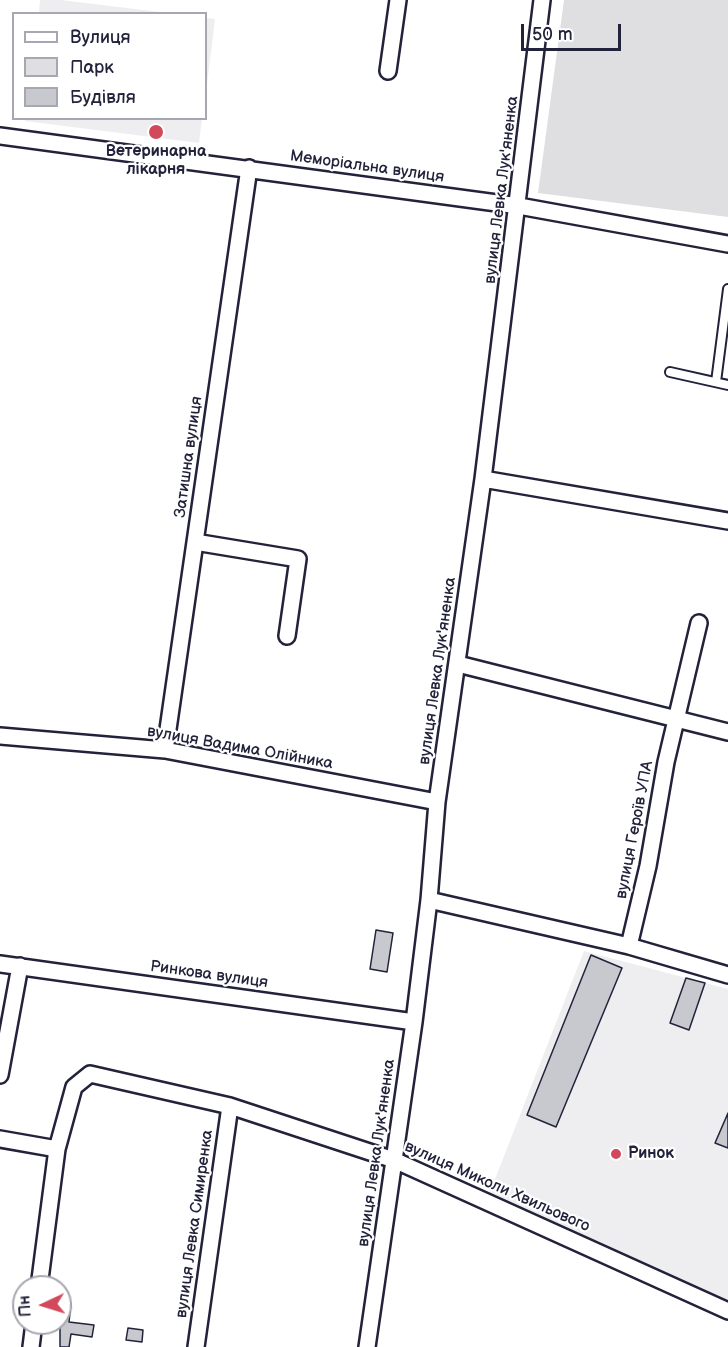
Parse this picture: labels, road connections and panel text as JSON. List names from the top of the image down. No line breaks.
{"streets":{"street":["Меморіальна вулиця","вулиця Левка Лук'яненка","Затишна вулиця","вулиця Вадима Олійника","вулиця Героїв УПА","Ринкова вулиця","вулиця Миколи Хвильового","вулиця Левка Симиренка"]},"crossings":[["Меморіальна вулиця","вулиця Левка Лук'яненка"],["Меморіальна вулиця","Затишна вулиця"],["вулиця Левка Лук'яненка","вулиця Вадима Олійника"],["вулиця Левка Лук'яненка","Ринкова вулиця"],["вулиця Левка Лук'яненка","вулиця Миколи Хвильового"],["Затишна вулиця","вулиця Вадима Олійника"],["вулиця Миколи Хвильового","вулиця Левка Симиренка"]],"places":["Ветеринарна лікарня","Ринок"],"legend":["Вулиця","Парк","Будівля"],"scale_bar":"50 m","north":"left"}
